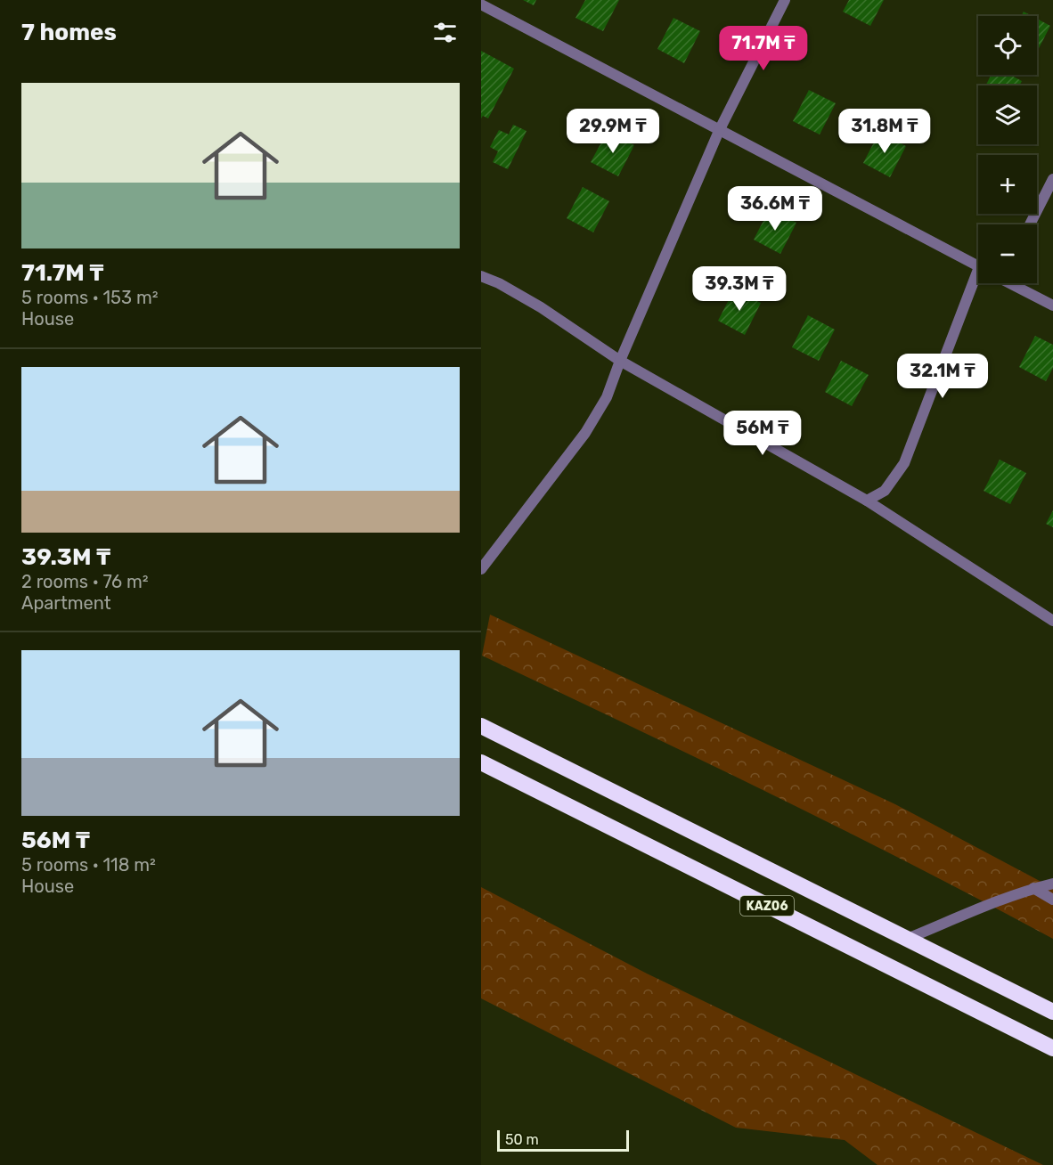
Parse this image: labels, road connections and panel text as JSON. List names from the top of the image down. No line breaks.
{"streets":{"highway":["KАZ06"]},"scale_bar":"50 m","page":{"heading":"7 homes","map_buttons":["+","−"],"price":["71.7M ₸","29.9M ₸","31.8M ₸","36.6M ₸","39.3M ₸","32.1M ₸","56M ₸"],"list":[{"name":"71.7M ₸","note":"5 rooms · 153 m² · House"},{"name":"39.3M ₸","note":"2 rooms · 76 m² · Apartment"},{"name":"56M ₸","note":"5 rooms · 118 m² · House"}],"scale":"50 m"}}
